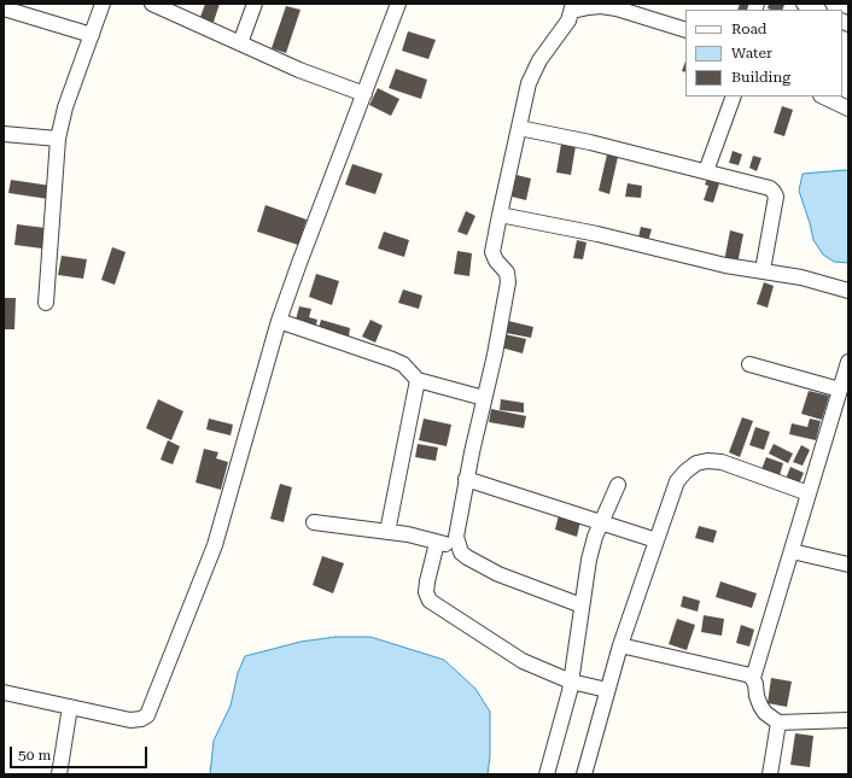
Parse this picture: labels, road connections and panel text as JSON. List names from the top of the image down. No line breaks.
{"legend":["Road","Water","Building"],"scale_bar":"50 m"}
